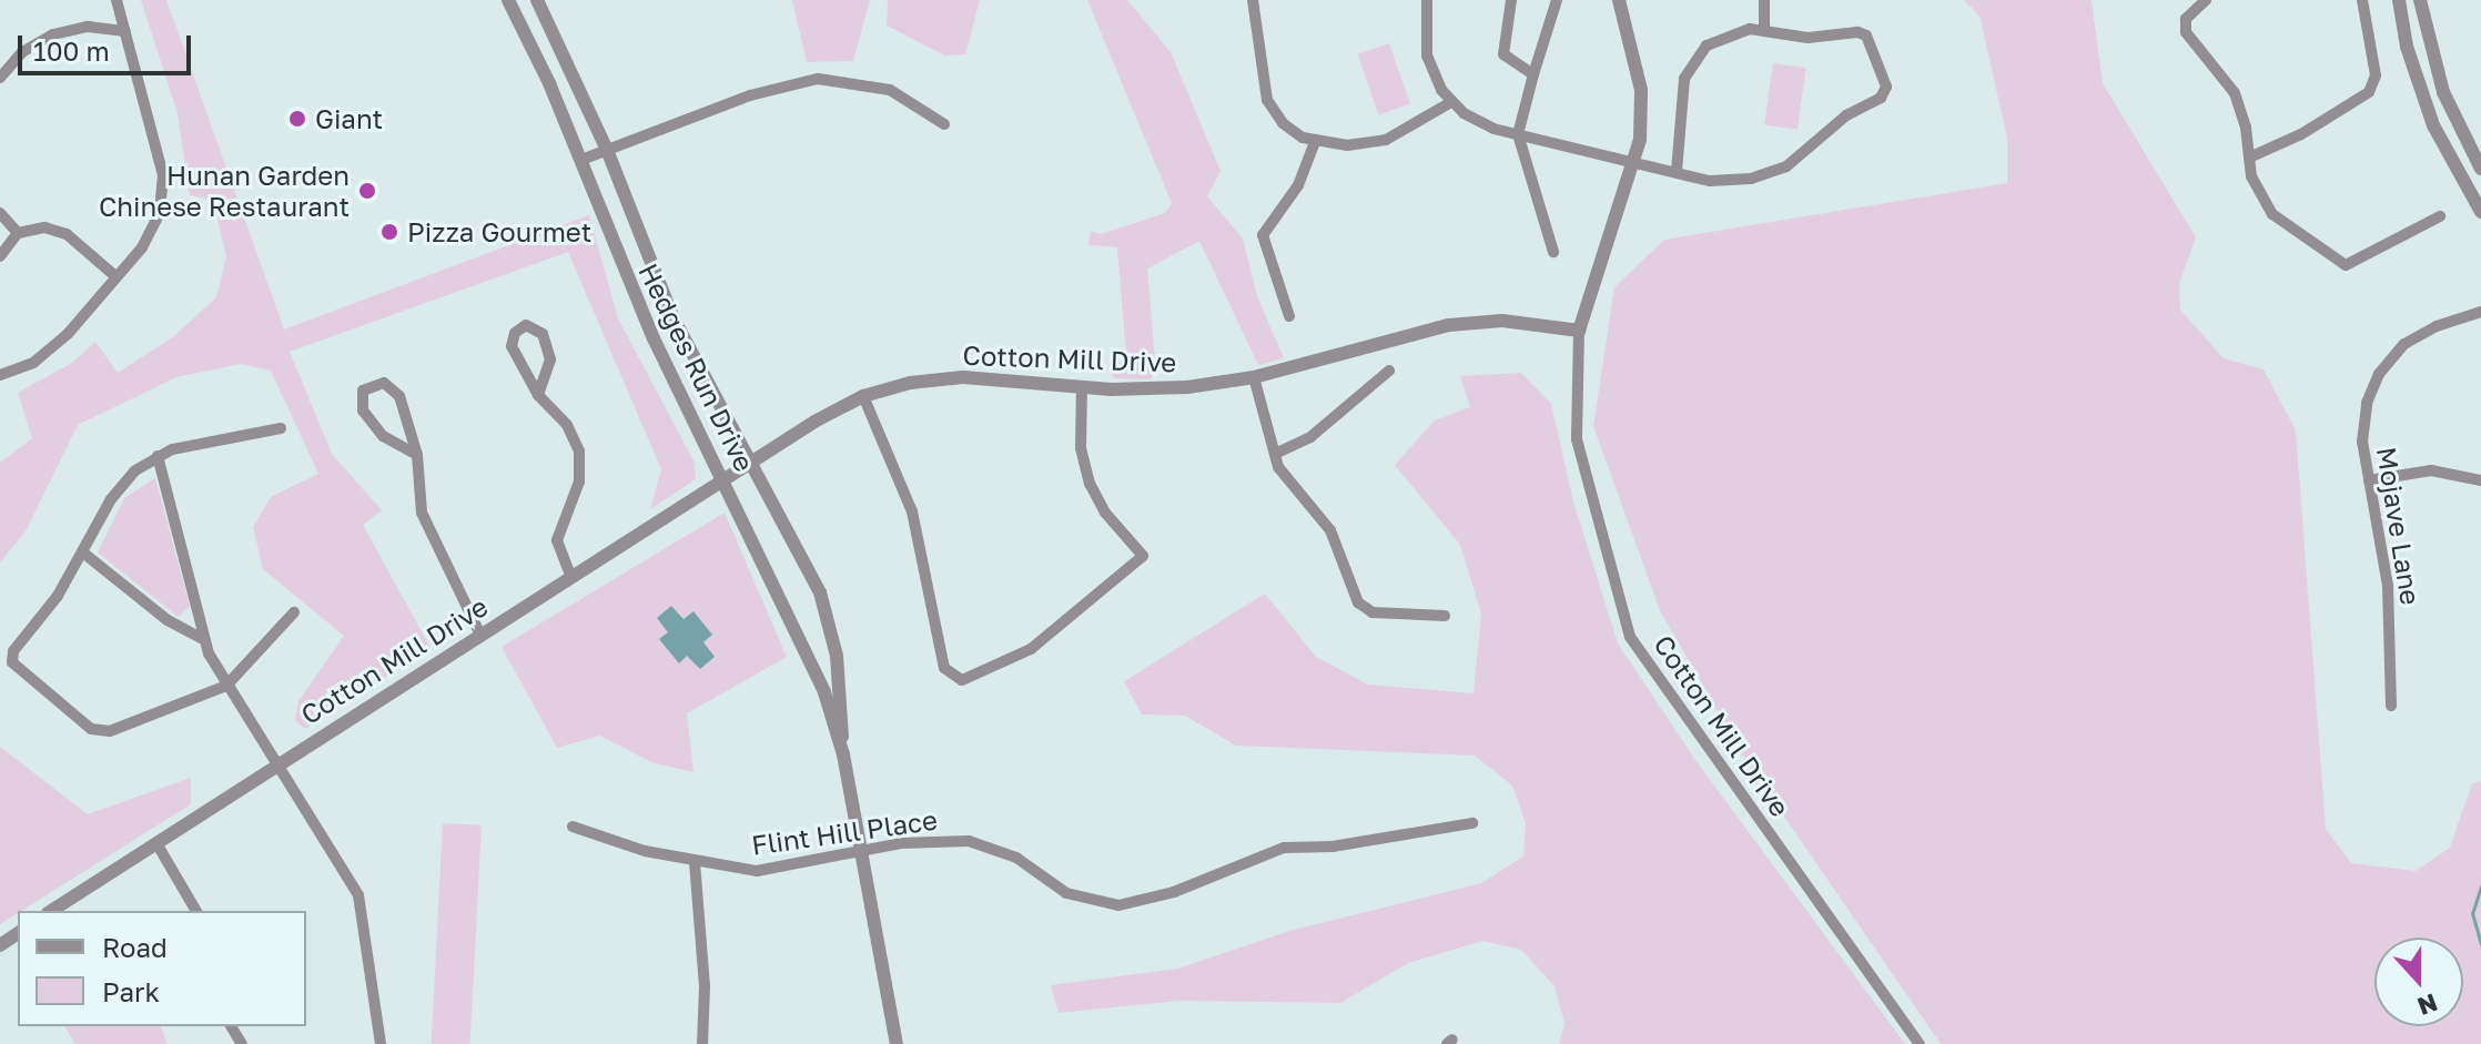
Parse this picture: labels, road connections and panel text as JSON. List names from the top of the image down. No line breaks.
{"streets":{"street":["Cotton Mill Drive","Hedges Run Drive","Mojave Lane","Flint Hill Place"]},"crossings":[["Cotton Mill Drive","Hedges Run Drive"],["Hedges Run Drive","Flint Hill Place"]],"places":["Giant","Hunan Garden Chinese Restaurant","Pizza Gourmet"],"legend":["Road","Park"],"scale_bar":"100 m","north":"bottom"}
